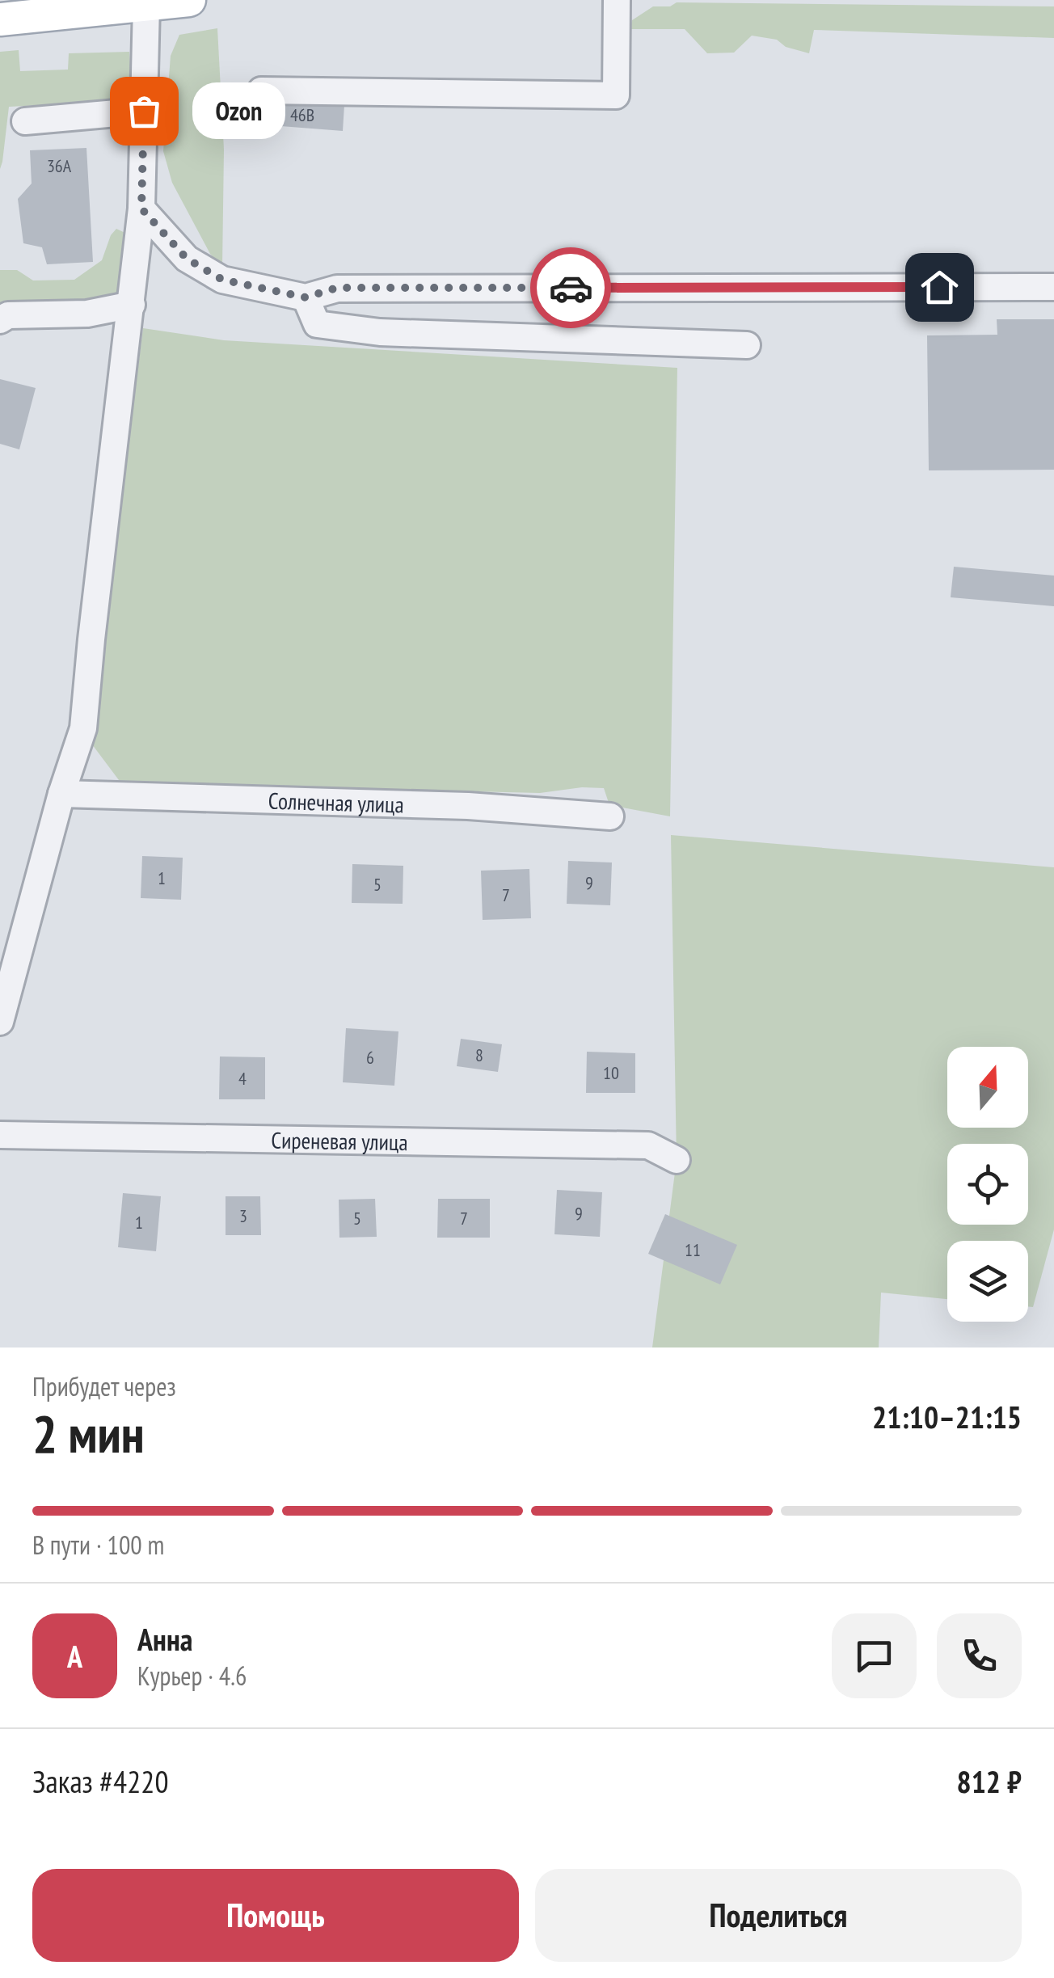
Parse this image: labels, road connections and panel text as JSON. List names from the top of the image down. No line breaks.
{"streets":{"street":["Солнечная улица","Сиреневая улица"]},"places":["Ozon"],"house_numbers":["46В","36А","1","9","5","7","8","6","10","4","9","3","5","7","1","11"],"north":"top","page":{"bubble":"Ozon","heading":["2 мин","Прибудет через","21:10–21:15"],"panel":["Анна","Курьер · 4.6","Заказ #4220","812 ₽"],"bar":"В пути · 100 m","round":"А","buttons":["Помощь","Поделиться"]}}
